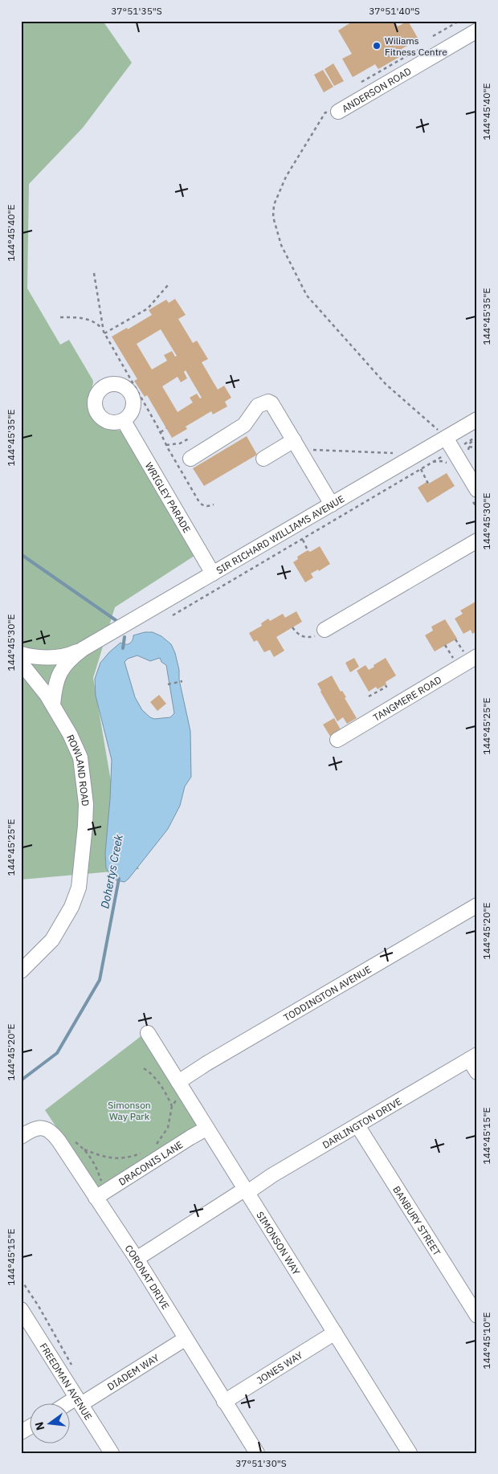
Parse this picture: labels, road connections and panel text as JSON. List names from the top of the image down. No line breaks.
{"streets":{"street":["ANDERSON ROAD","WRIGLEY PARADE","SIR RICHARD WILLIAMS AVENUE","TANGMERE ROAD","ROWLAND ROAD","TODDINGTON AVENUE","DARLINGTON DRIVE","DRACONIS LANE","BANBURY STREET","SIMONSON WAY","CORONAT DRIVE","JONES WAY","DIADEM WAY","FREEDMAN AVENUE"]},"crossings":[["WRIGLEY PARADE","SIR RICHARD WILLIAMS AVENUE"],["TODDINGTON AVENUE","SIMONSON WAY"],["DARLINGTON DRIVE","BANBURY STREET"],["DARLINGTON DRIVE","SIMONSON WAY"],["DARLINGTON DRIVE","CORONAT DRIVE"],["DRACONIS LANE","SIMONSON WAY"],["DRACONIS LANE","CORONAT DRIVE"],["SIMONSON WAY","JONES WAY"],["CORONAT DRIVE","JONES WAY"],["CORONAT DRIVE","DIADEM WAY"],["DIADEM WAY","FREEDMAN AVENUE"]],"water":["Dohertys Creek"],"parks":["Simonson Way Park"],"places":["Wiliams Fitness Centre"],"north":"left","coordinates":["37°51'35\"S","37°51'40\"S","144°45'40\"E","144°45'35\"E","144°45'30\"E","144°45'25\"E","144°45'20\"E","144°45'15\"E","144°45'10\"E","37°51'30\"S"]}
